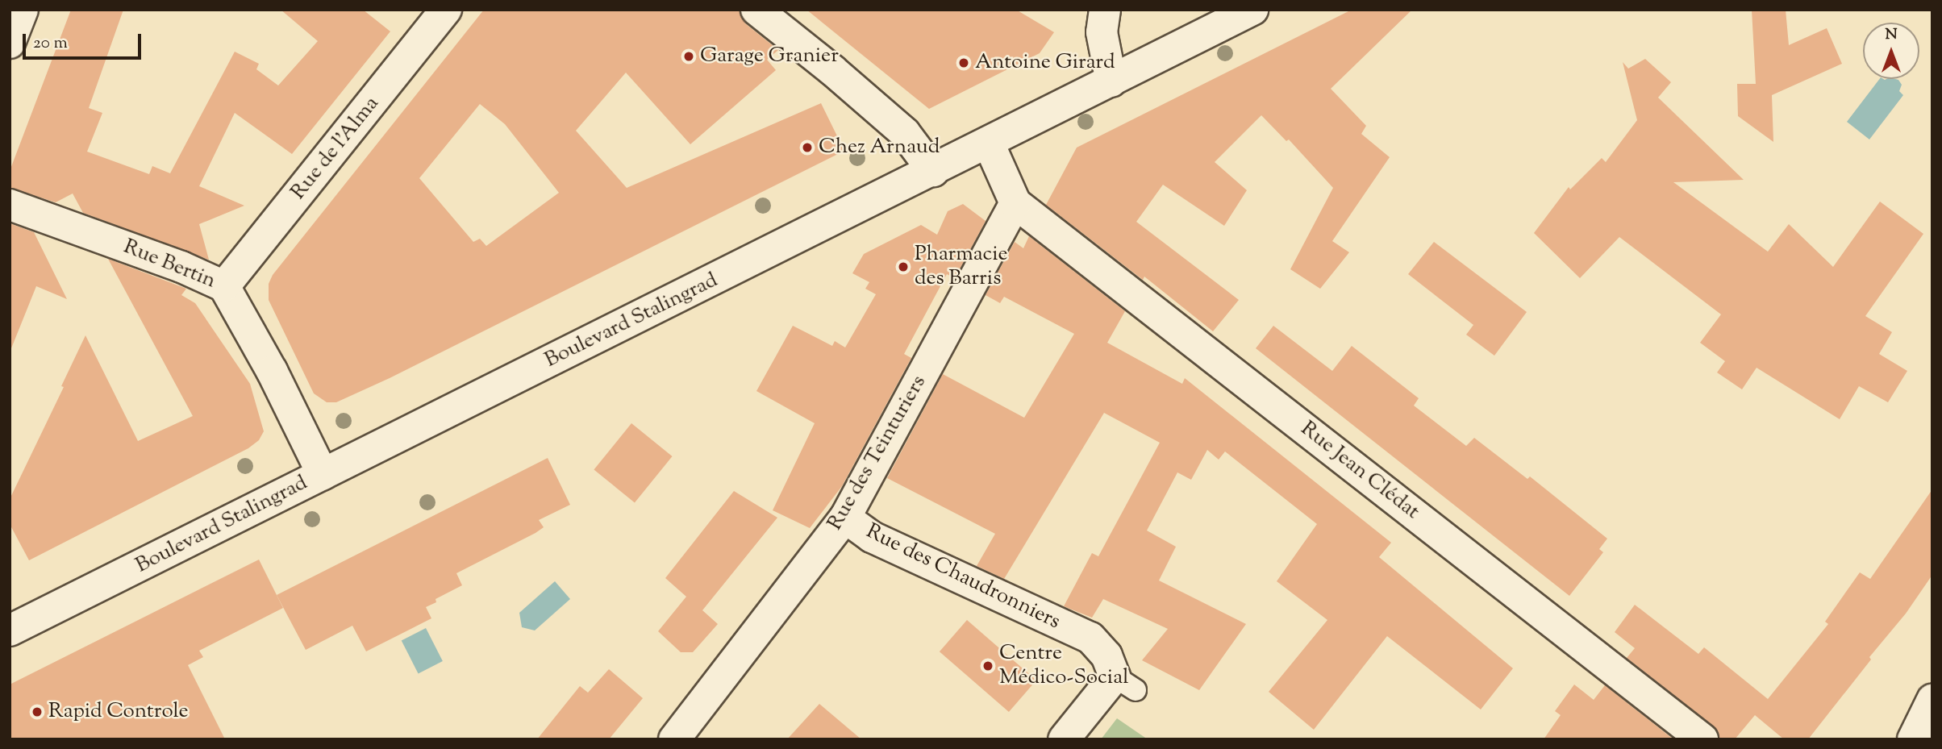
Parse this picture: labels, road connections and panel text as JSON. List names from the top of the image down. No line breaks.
{"streets":{"street":["Rue de l'Alma","Rue Bertin","Boulevard Stalingrad","Rue des Teinturiers","Rue Jean Clédat","Rue des Chaudronniers"]},"crossings":[["Rue de l'Alma","Rue Bertin"],["Rue Bertin","Boulevard Stalingrad"],["Rue des Teinturiers","Rue Jean Clédat"],["Rue des Teinturiers","Rue des Chaudronniers"]],"places":["Garage Granier","Antoine Girard","Chez Arnaud","Pharmacie des Barris","Centre Médico-Social","Rapid Controle"],"scale_bar":"20 m","north":"top"}
